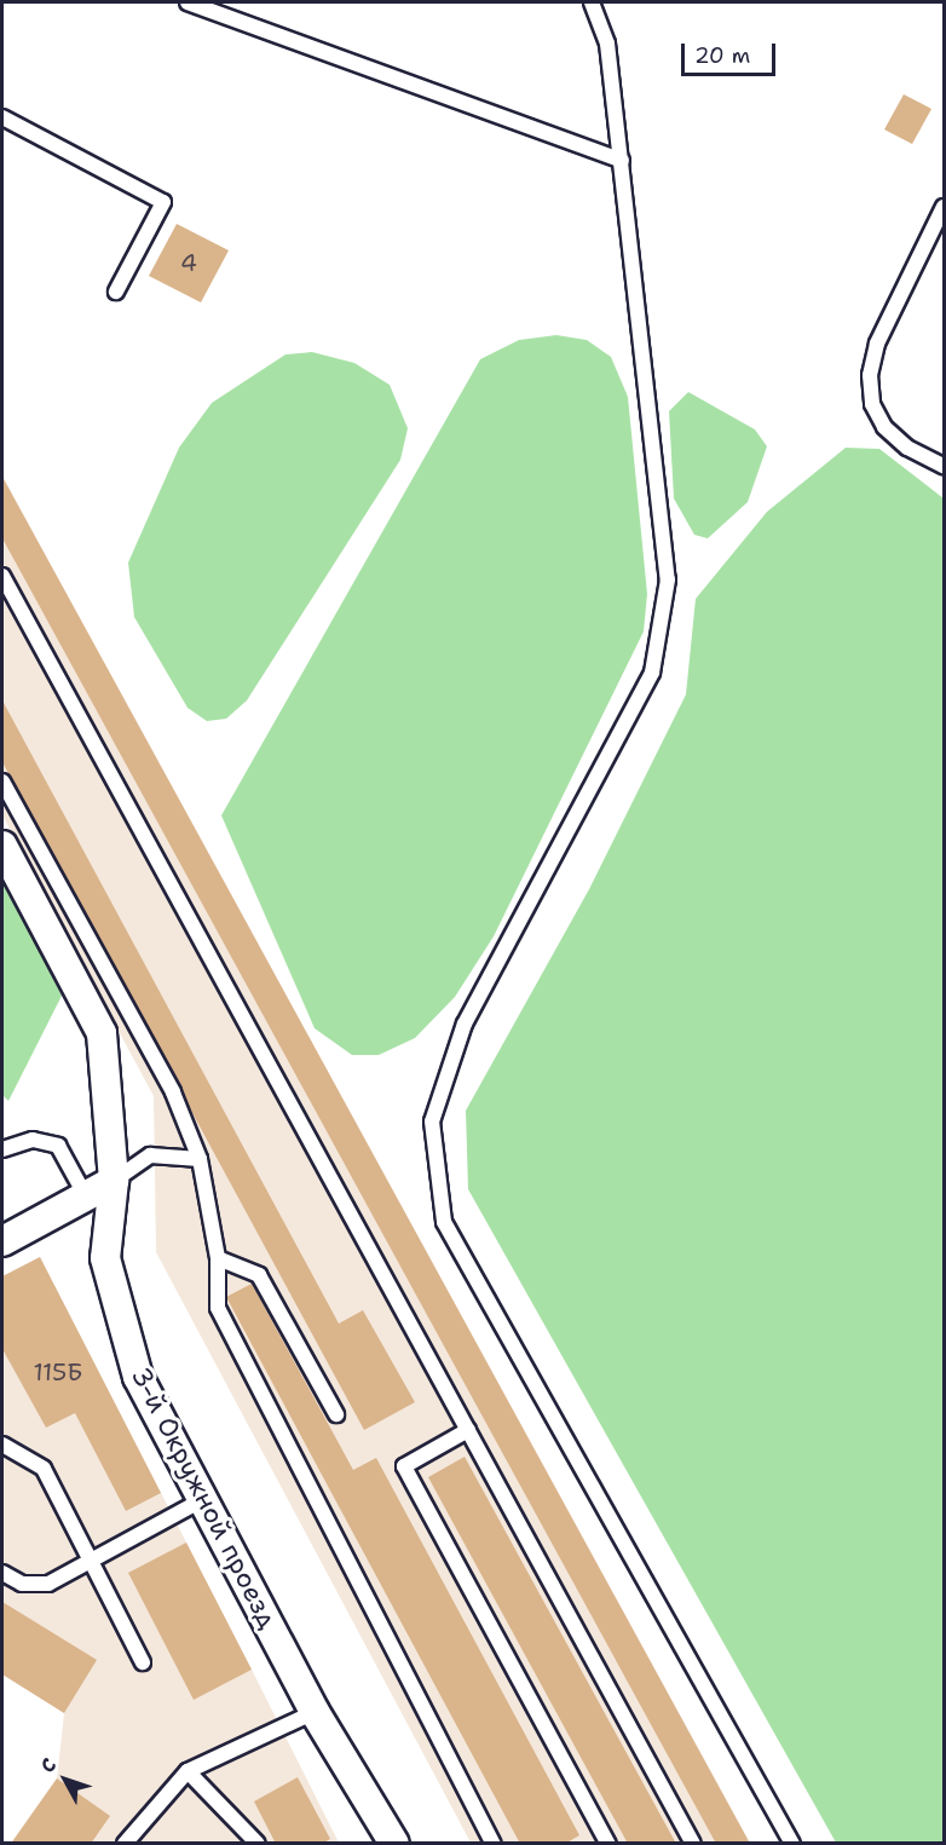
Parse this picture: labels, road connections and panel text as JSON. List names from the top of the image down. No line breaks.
{"streets":{"street":["3-й Окружной проезд"]},"house_numbers":["4","115Б"],"scale_bar":"20 m","north":"top left"}
